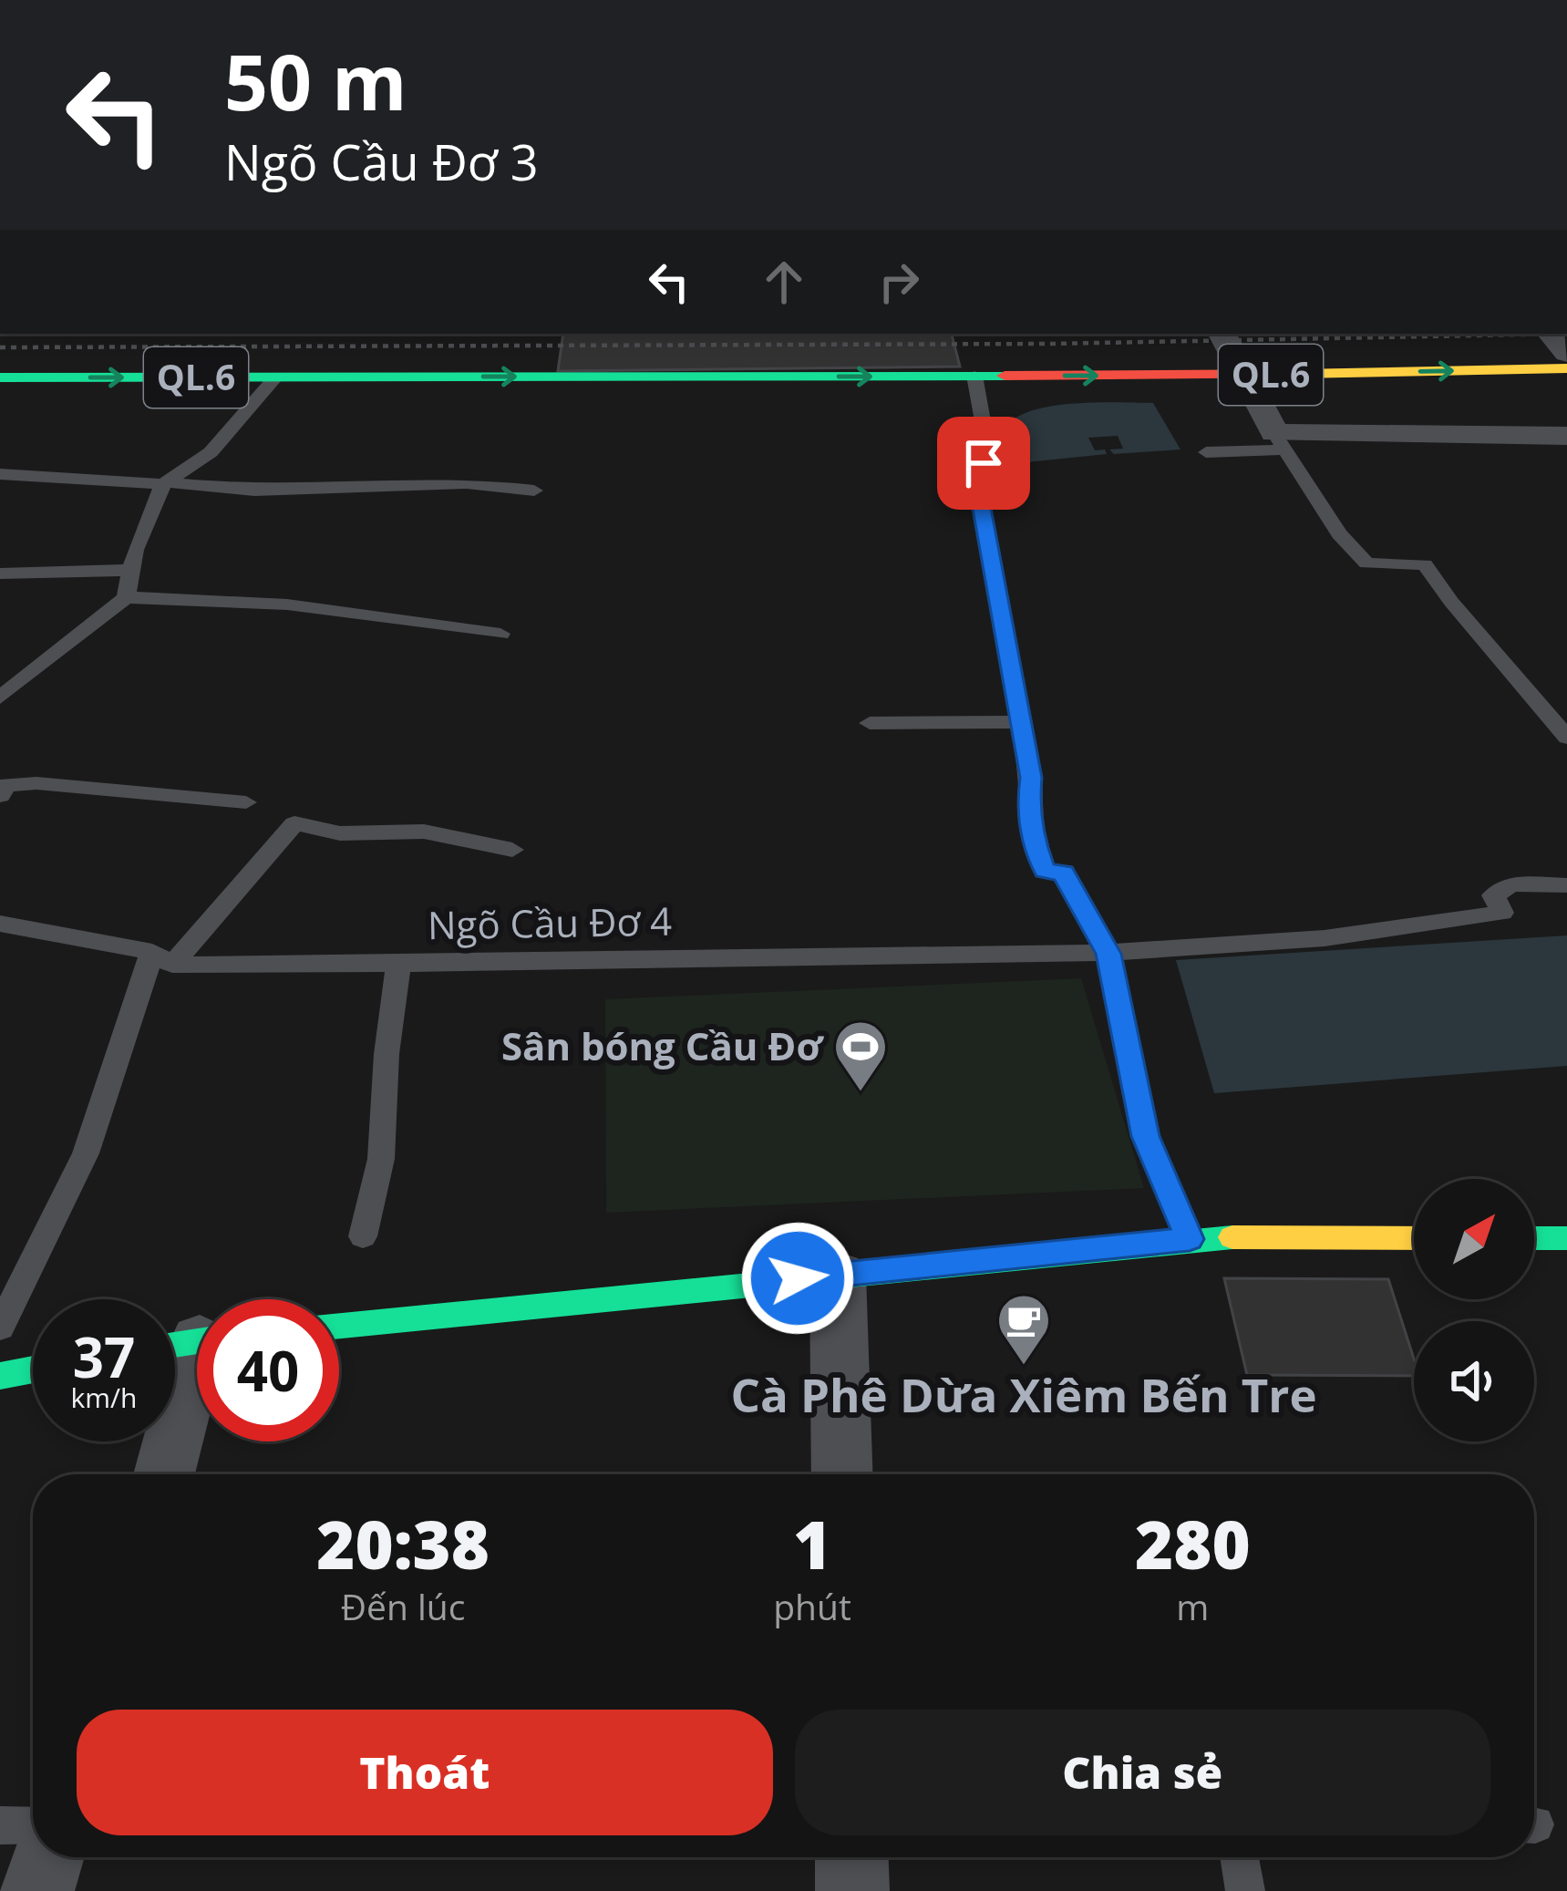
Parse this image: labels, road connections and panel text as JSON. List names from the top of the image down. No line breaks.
{"streets":{"main road":["QL.6"],"lane":["Ngõ Cầu Đơ 4"]},"places":{"sports":["Sân bóng Cầu Đơ"],"cafe":["Cà Phê Dừa Xiêm Bến Tre"]},"north":"top right","page":{"turn":["50 m","Ngõ Cầu Đơ 3"],"speed":"37 km/h","limit":"40","eta":["20:38","Đến lúc","1","phút","280","m"],"buttons":["Thoát","Chia sẻ"]}}
